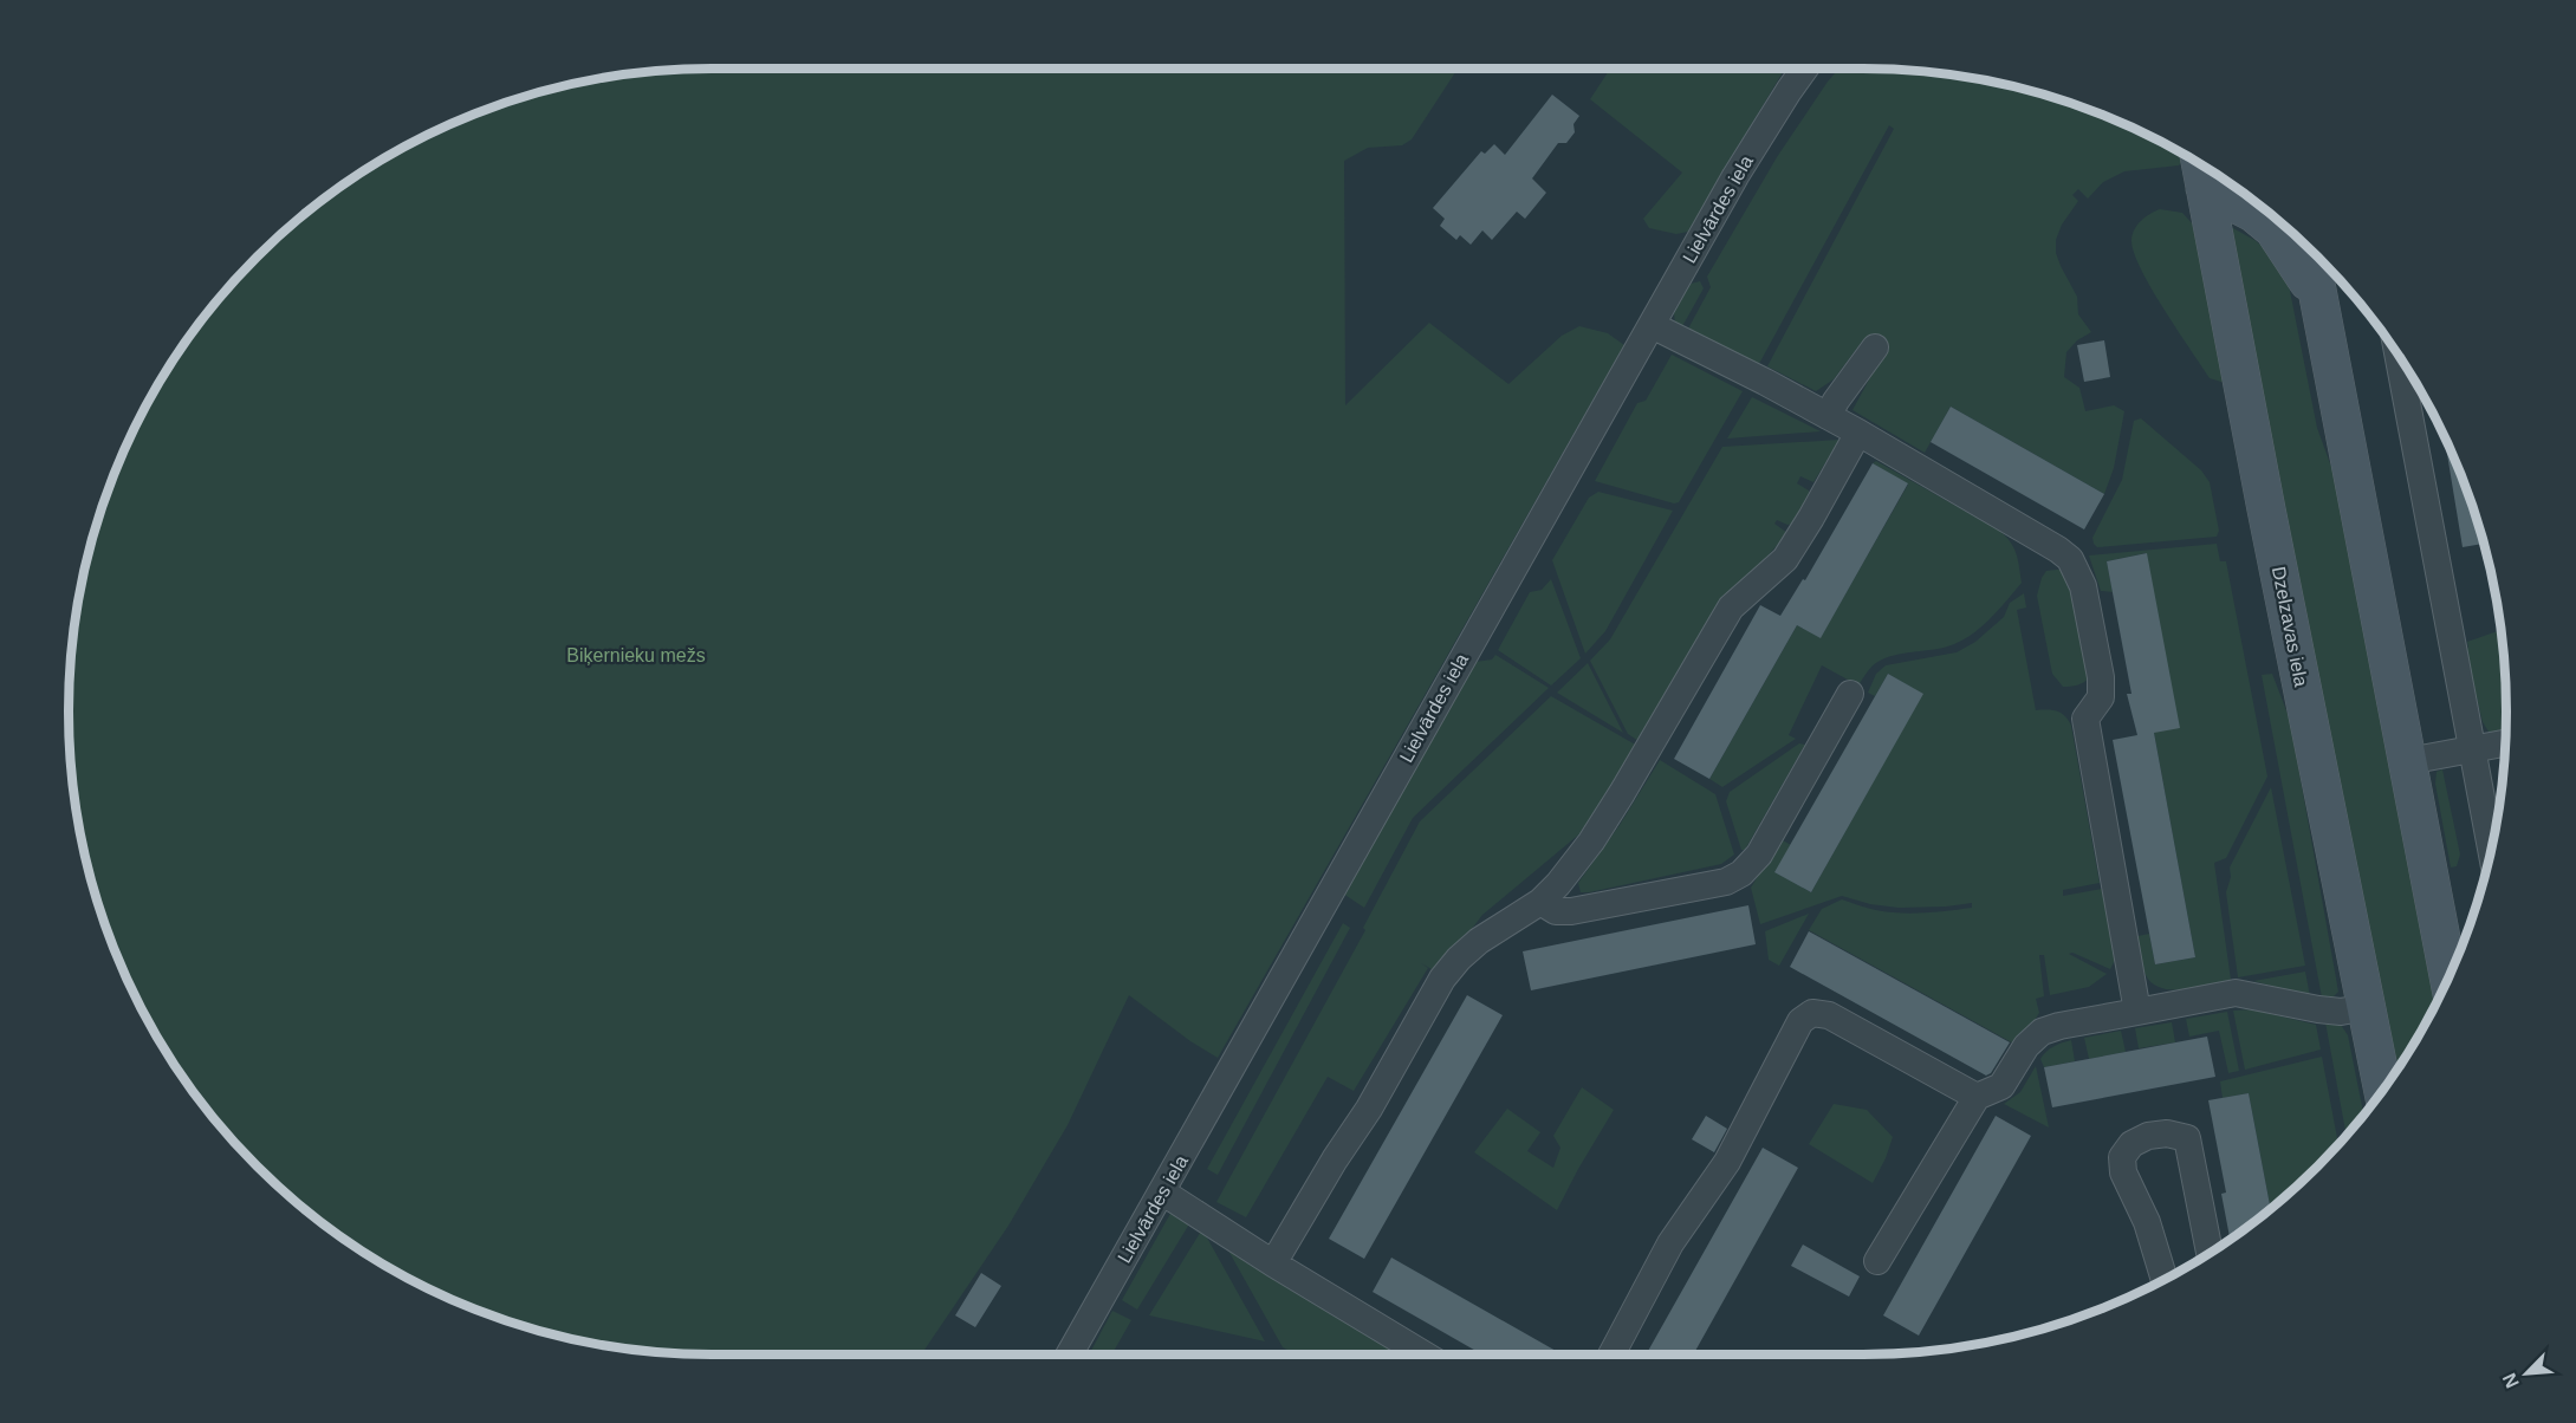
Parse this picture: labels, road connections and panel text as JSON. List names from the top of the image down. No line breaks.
{"streets":{"main road":["Dzelzavas iela"],"street":["Lielvārdes iela"]},"parks":["Biķernieku mežs"],"north":"bottom left"}
